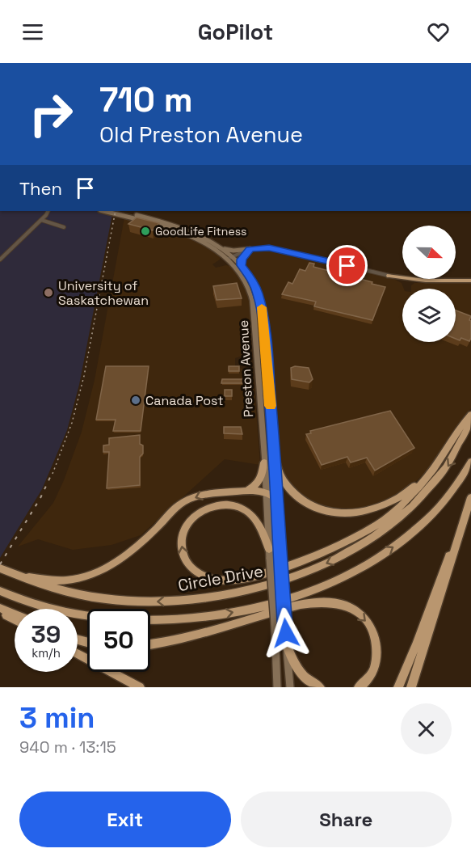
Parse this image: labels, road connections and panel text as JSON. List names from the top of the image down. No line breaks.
{"streets":{"highway":["Circle Drive"],"main road":["Preston Avenue"]},"places":["GoodLife Fitness","University of Saskatchewan","Canada Post"],"north":"right","page":{"header":"GoPilot","turn":["710 m","Old Preston Avenue"],"then":"Then","speed":"39 km/h","limit":"50","heading":["3 min","940 m · 13:15"],"buttons":["Exit","Share"]}}
